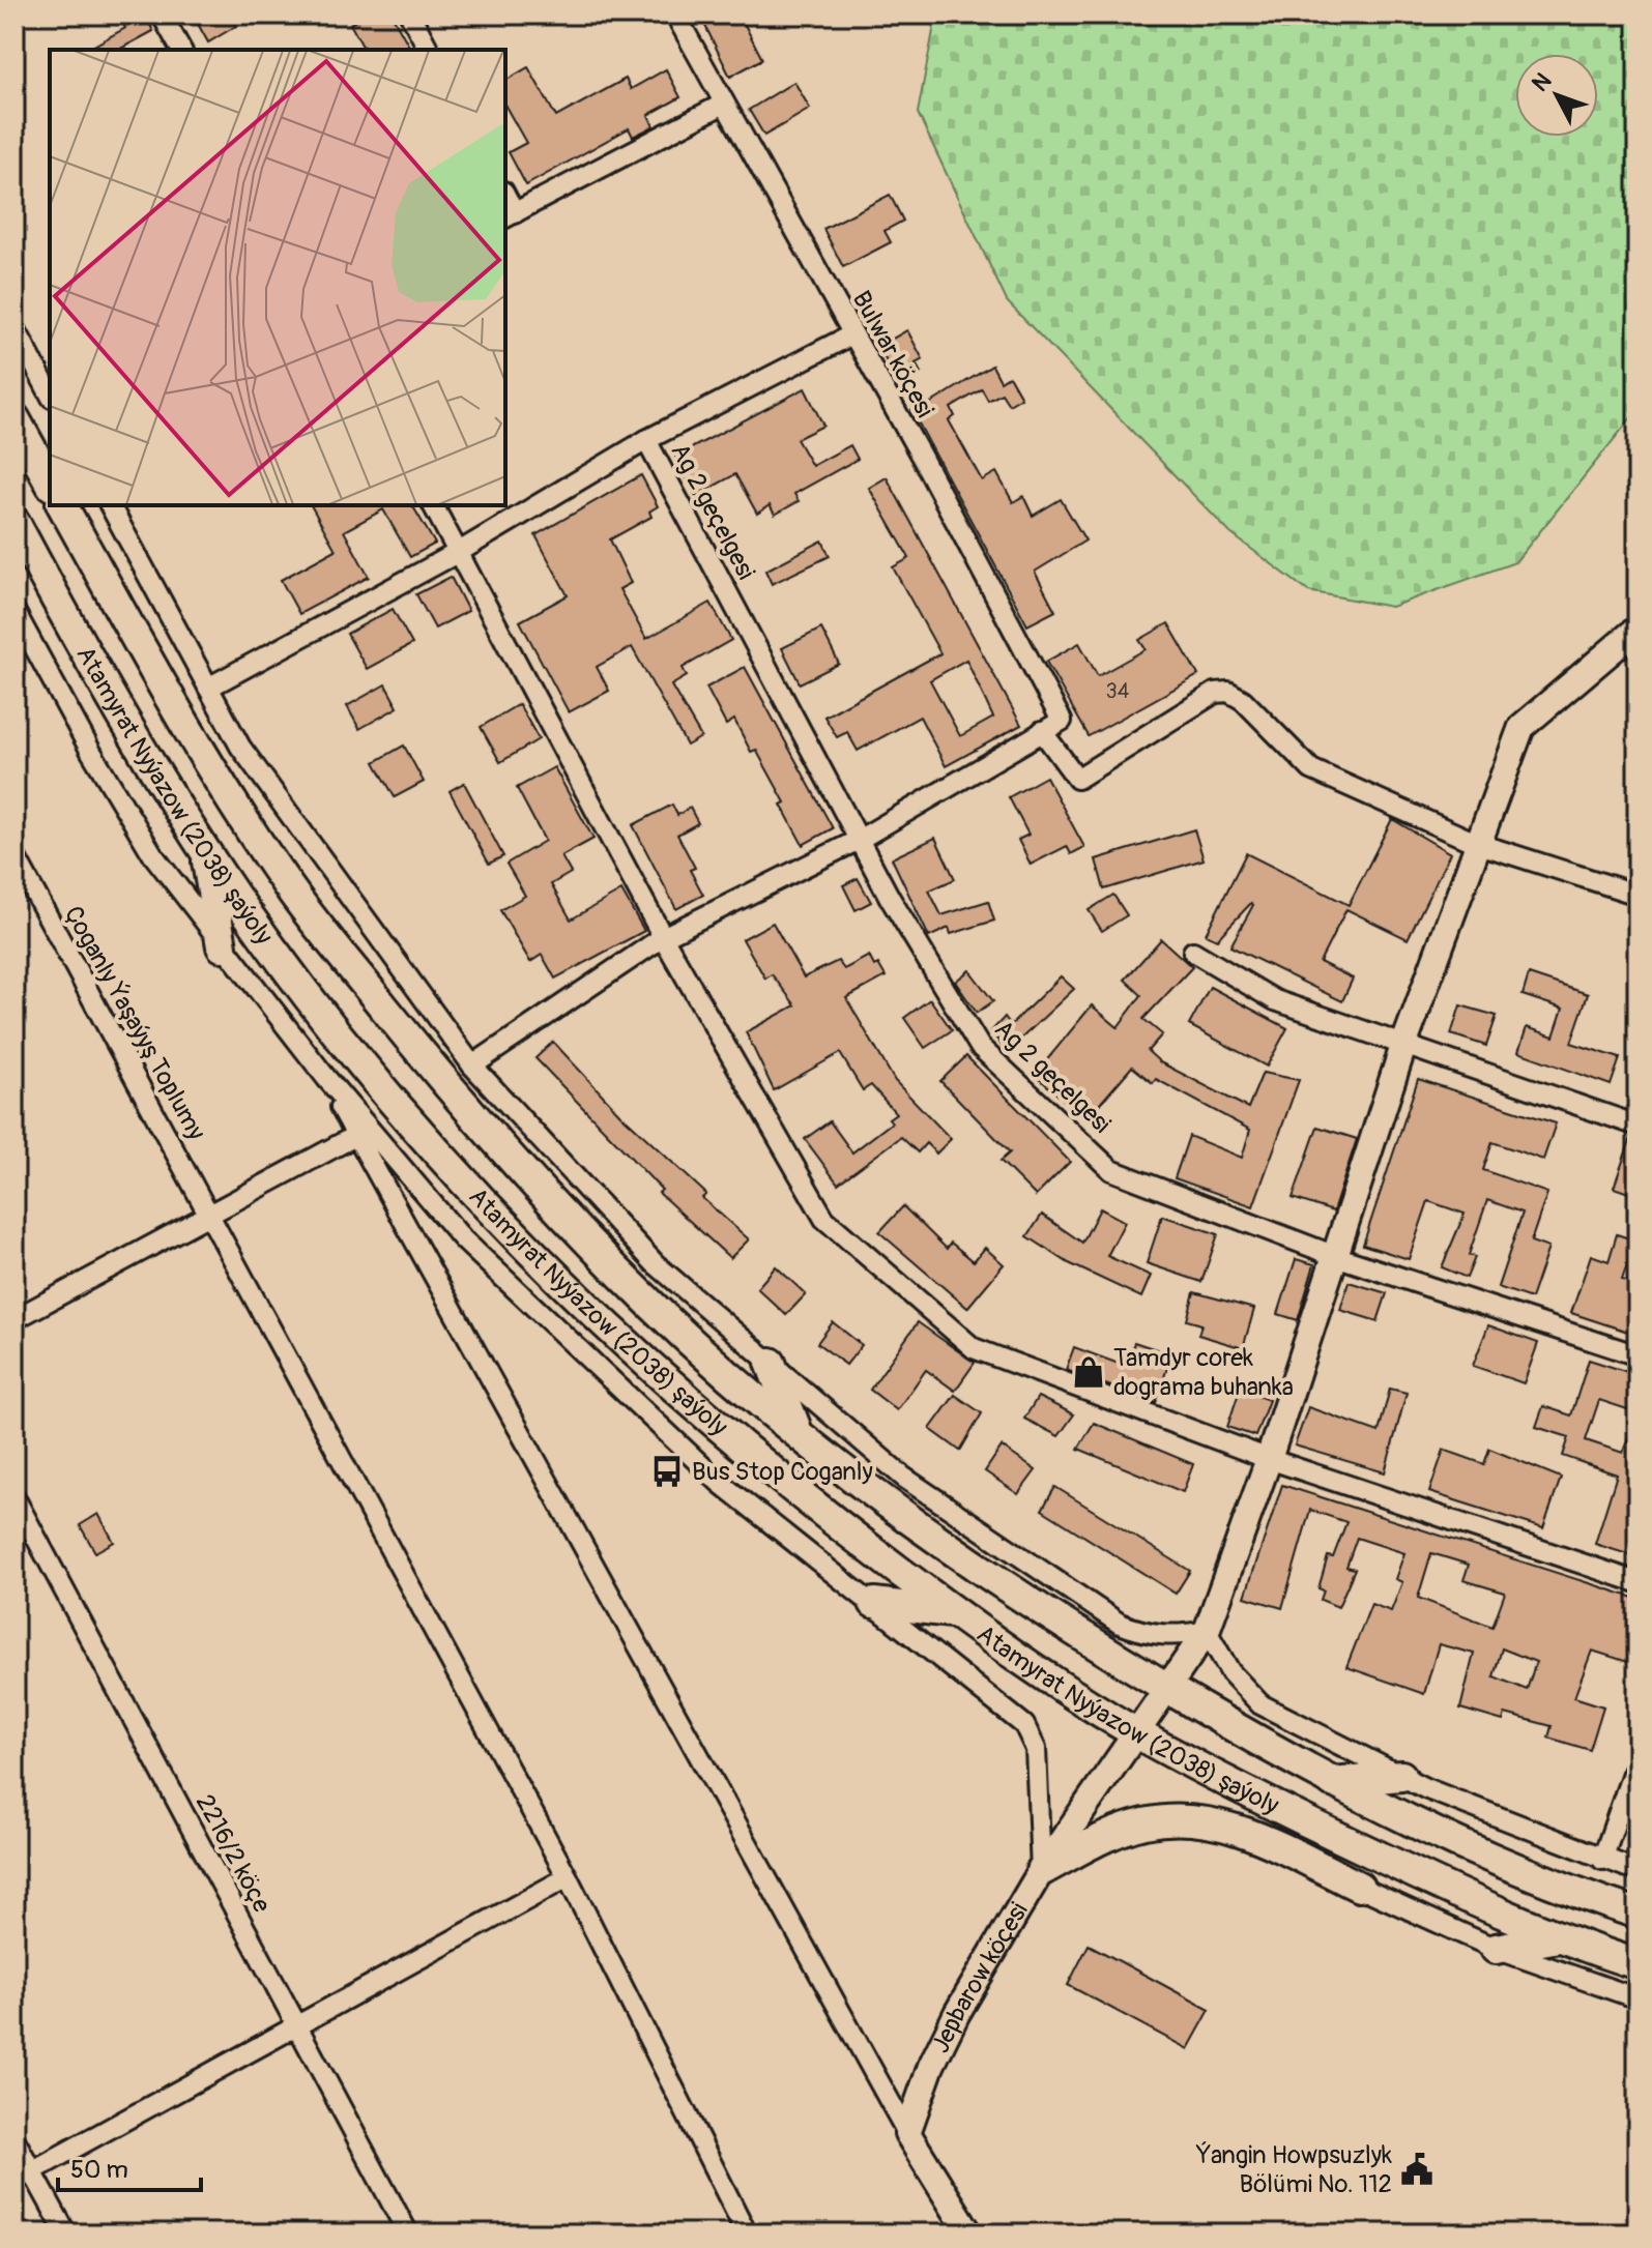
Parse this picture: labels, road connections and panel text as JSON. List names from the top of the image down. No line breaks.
{"streets":{"main road":["Atamyrat Nyýazow (2038) şaýoly"],"street":["Bulwar köçesi","Ag 2 geçelgesi","Çoganly Ýaşaýyş Toplumy","2216/2 köçe","Jepbarow köçesi"]},"crossings":[["Ag 2 geçelgesi","Jepbarow köçesi"],["Atamyrat Nyýazow (2038) şaýoly","Jepbarow köçesi"]],"places":{"shop":["Tamdyr corek dograma buhanka"],"bus stop":["Bus Stop Coganly"],"public building":["Ýangin Howpsuzlyk Bölümi No. 112"]},"house_numbers":["34"],"scale_bar":"50 m","north":"top left"}
